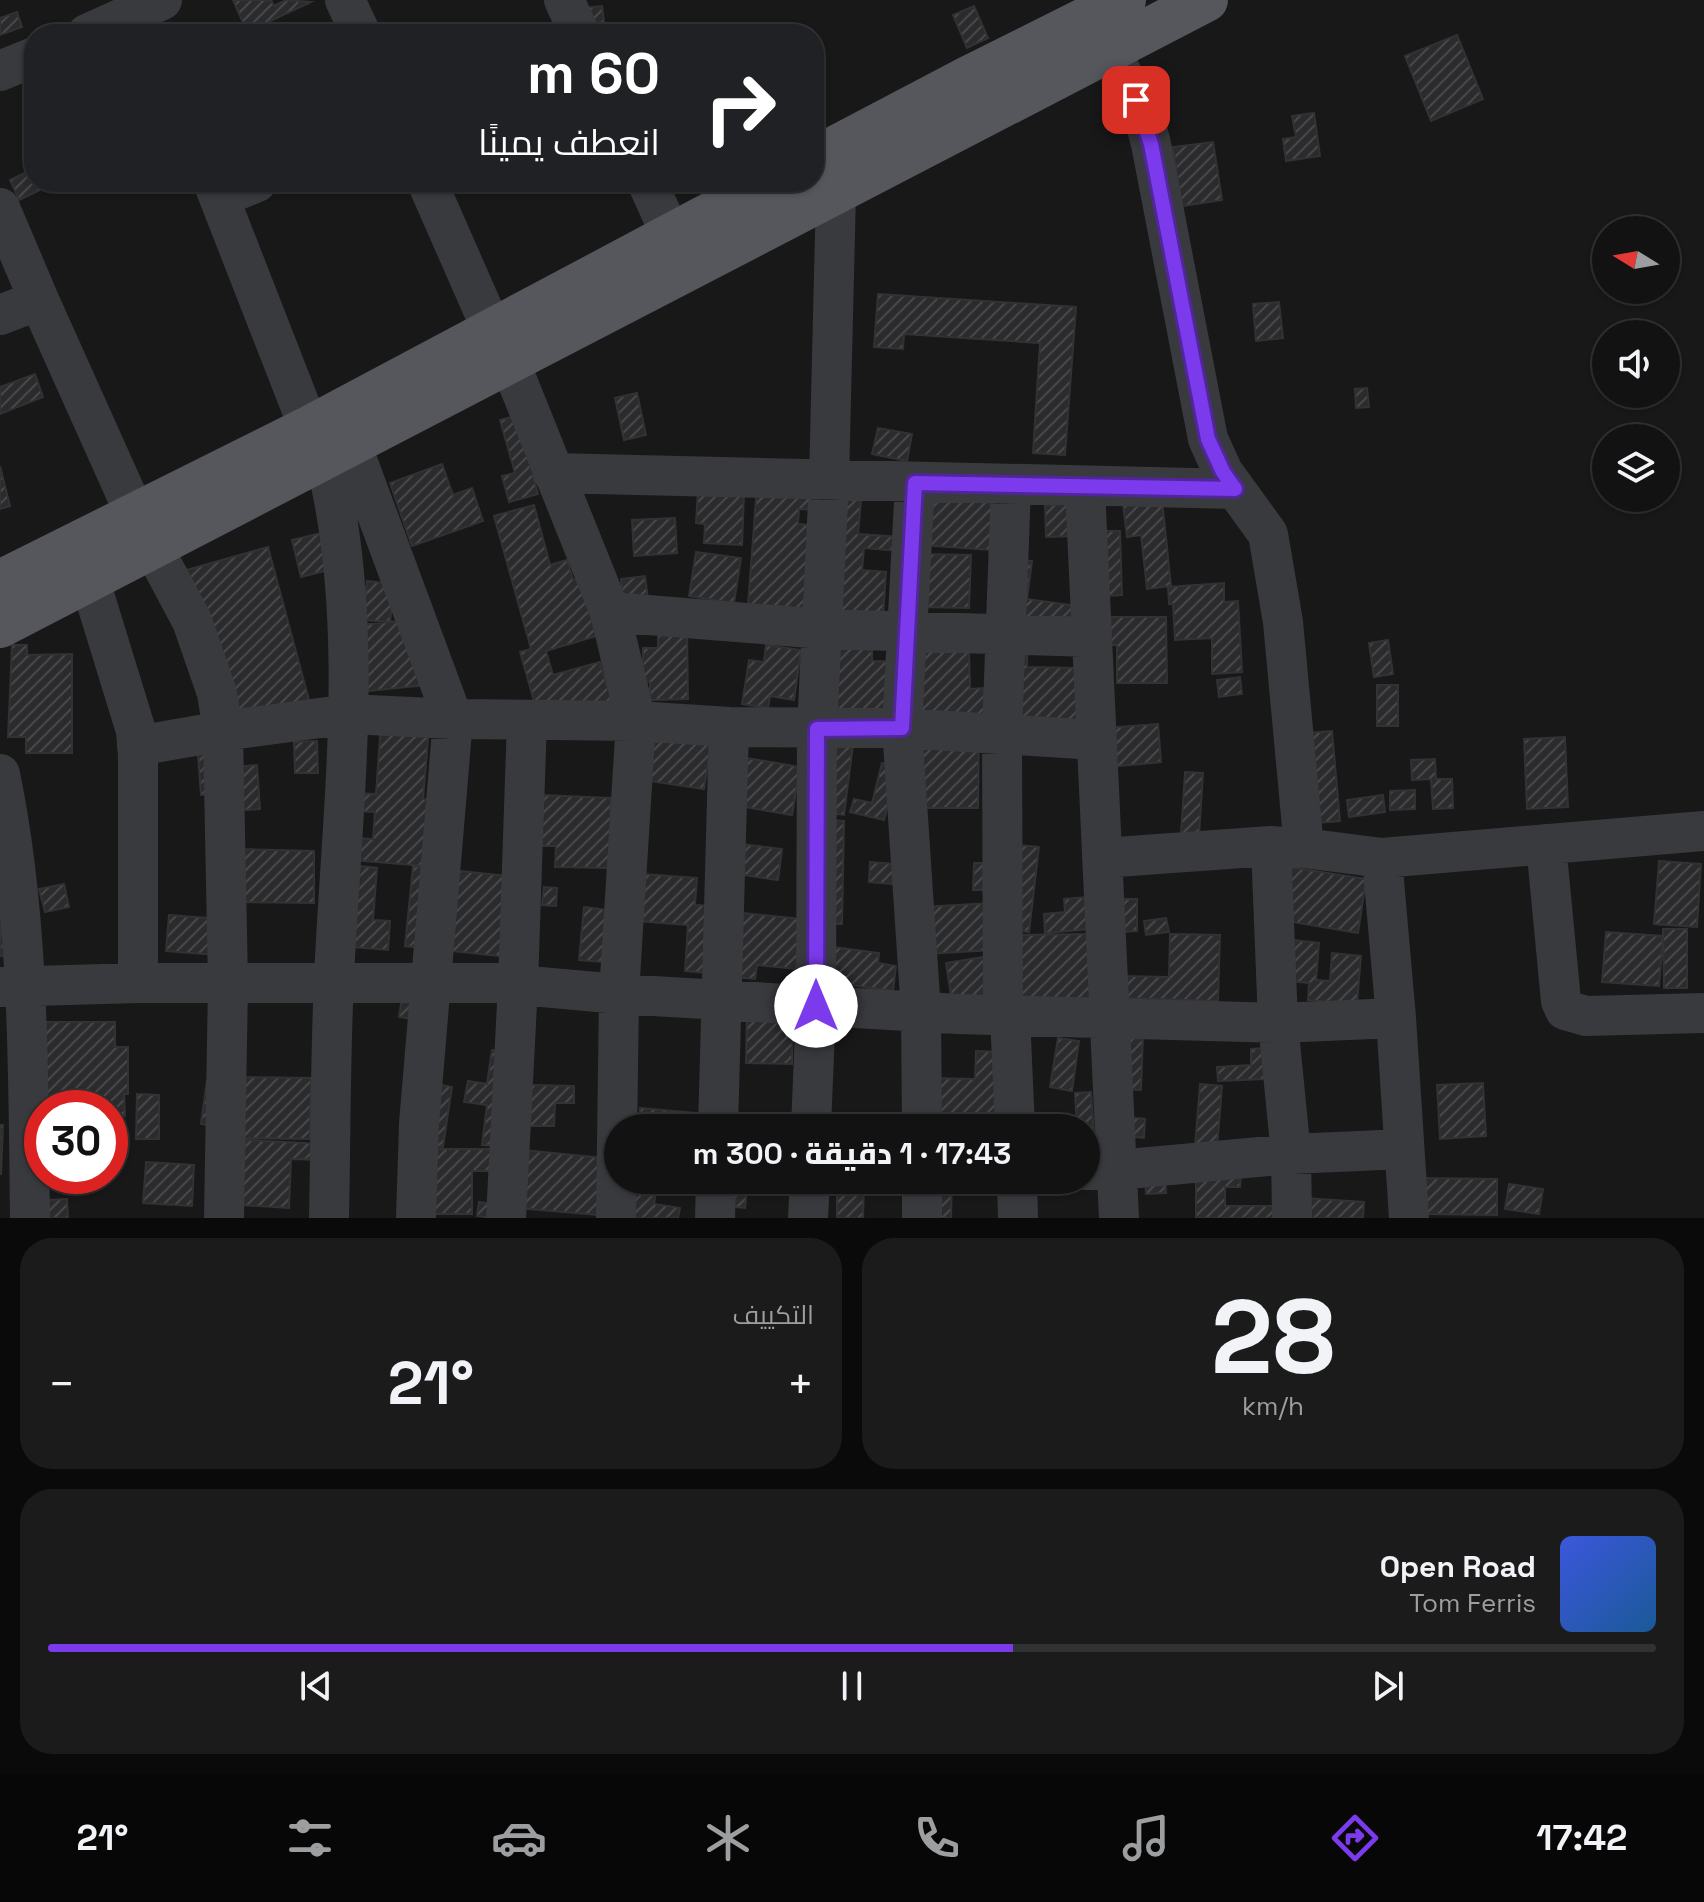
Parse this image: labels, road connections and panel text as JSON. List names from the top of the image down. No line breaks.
{"north":"left","page":{"turn":["60 m","انعطف يمينًا"],"limit":"30","trip":"17:43 · 1 دقيقة · 300 m","tile":[["28","km/h"],"التكييف"],"heat":["−","21°","+"],"song":["Open Road","Tom Ferris"],"tabs":["17:42","21°"]}}
